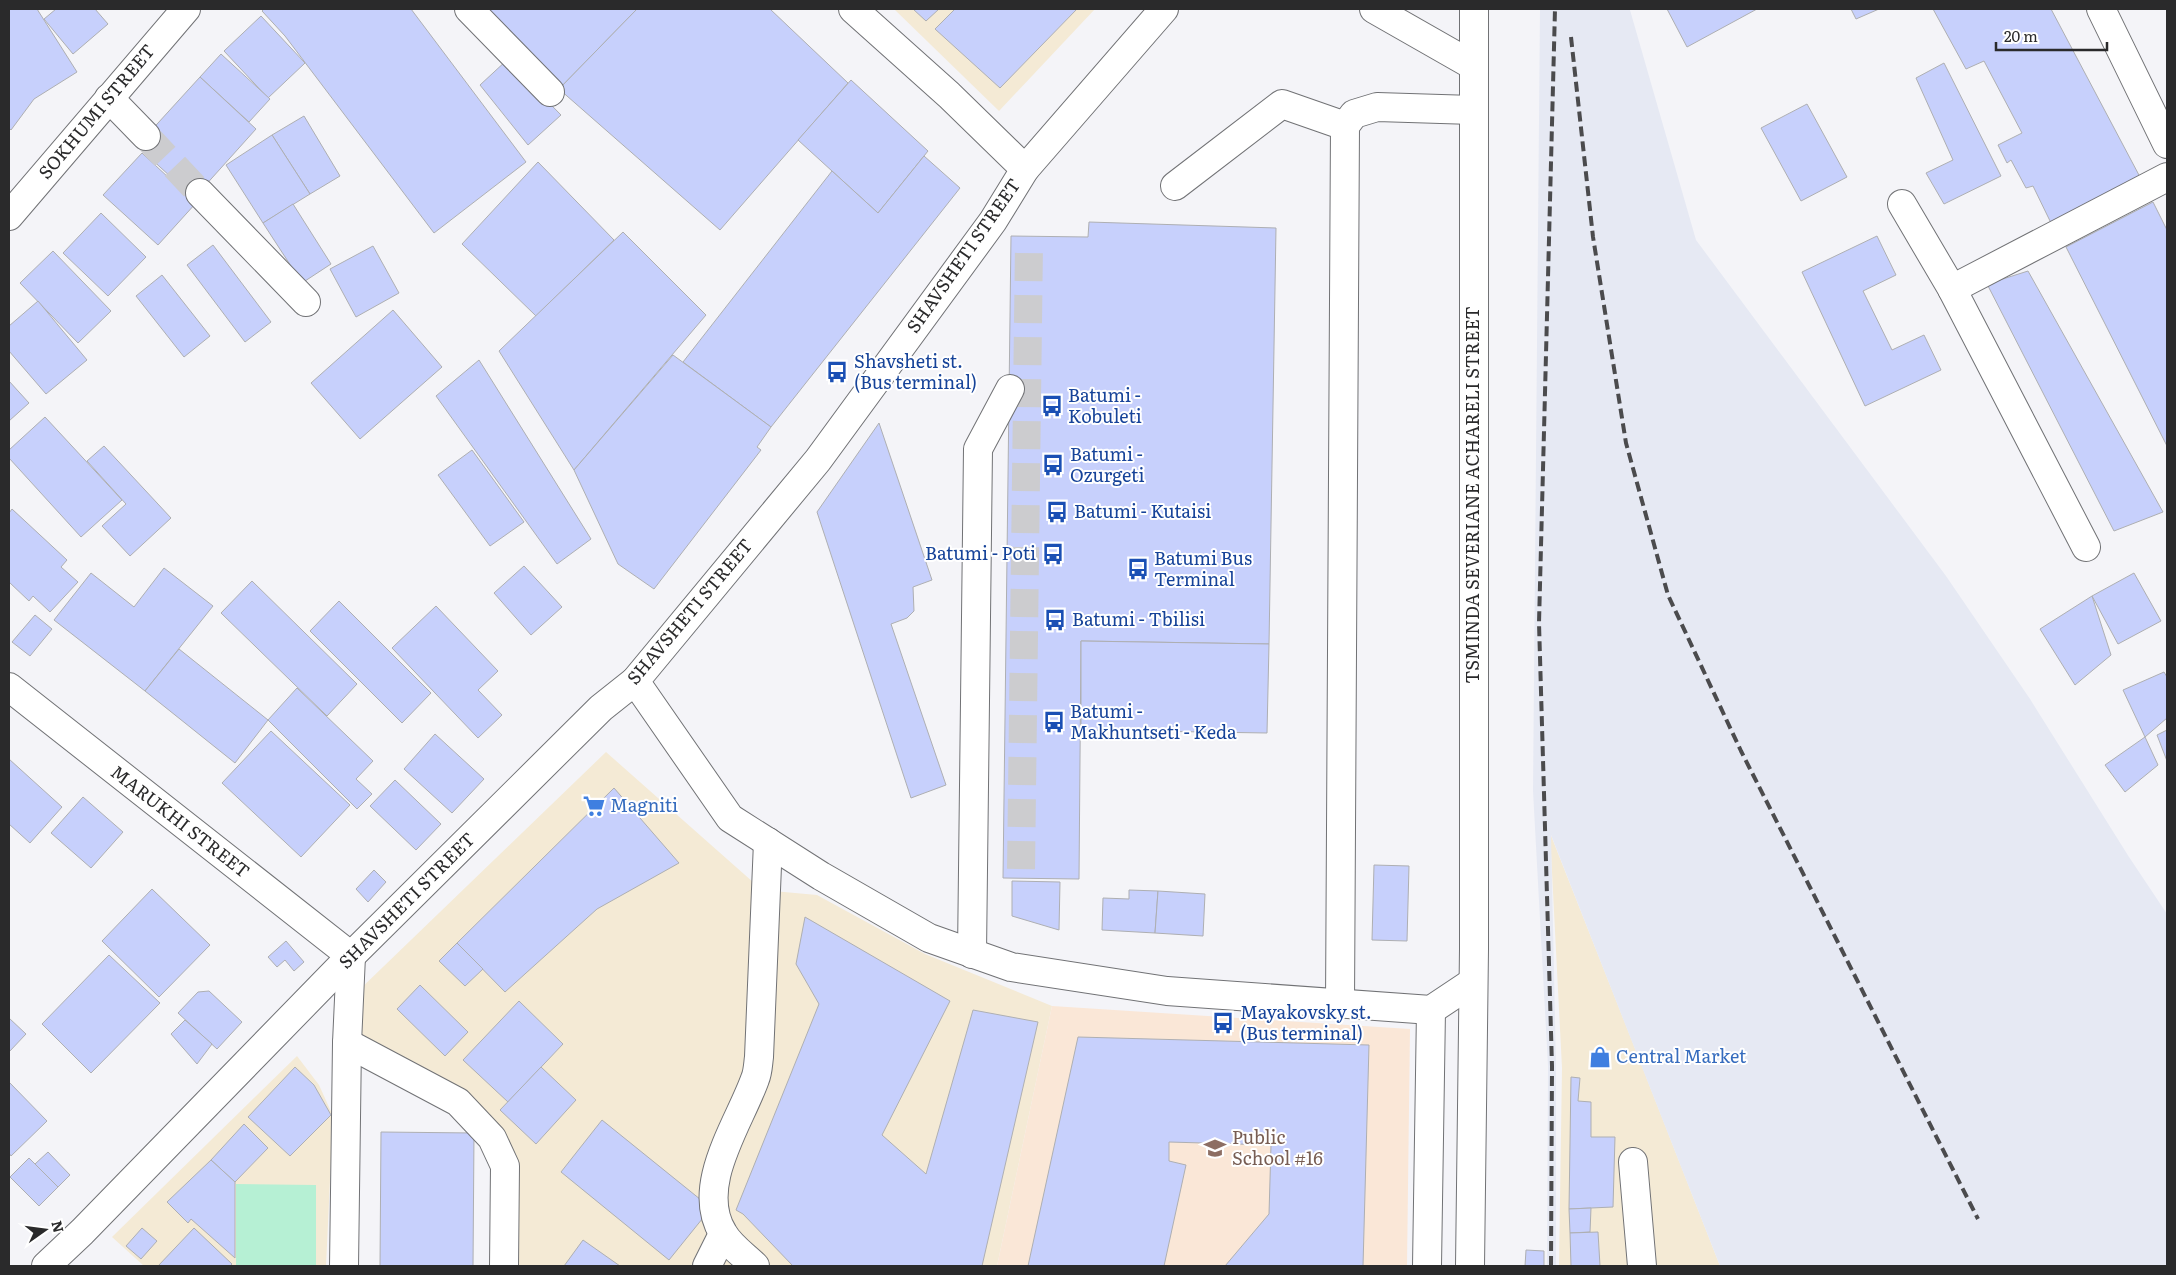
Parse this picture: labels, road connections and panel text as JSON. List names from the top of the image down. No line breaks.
{"streets":{"main road":["SOKHUMI STREET","SHAVSHETI STREET","TSMINDA SEVERIANE ACHARELI STREET","MARUKHI STREET"]},"crossings":[["SHAVSHETI STREET","MARUKHI STREET"]],"places":{"bus stop":["Shavsheti st. (Bus terminal)","Batumi - Kobuleti","Batumi - Ozurgeti","Batumi - Kutaisi","Batumi - Poti","Batumi Bus Terminal","Batumi - Tbilisi","Batumi - Makhuntseti - Keda","Mayakovsky st. (Bus terminal)"],"supermarket":["Magniti"],"shop":["Central Market"],"school or university":["Public School #16"]},"scale_bar":"20 m","north":"right"}
